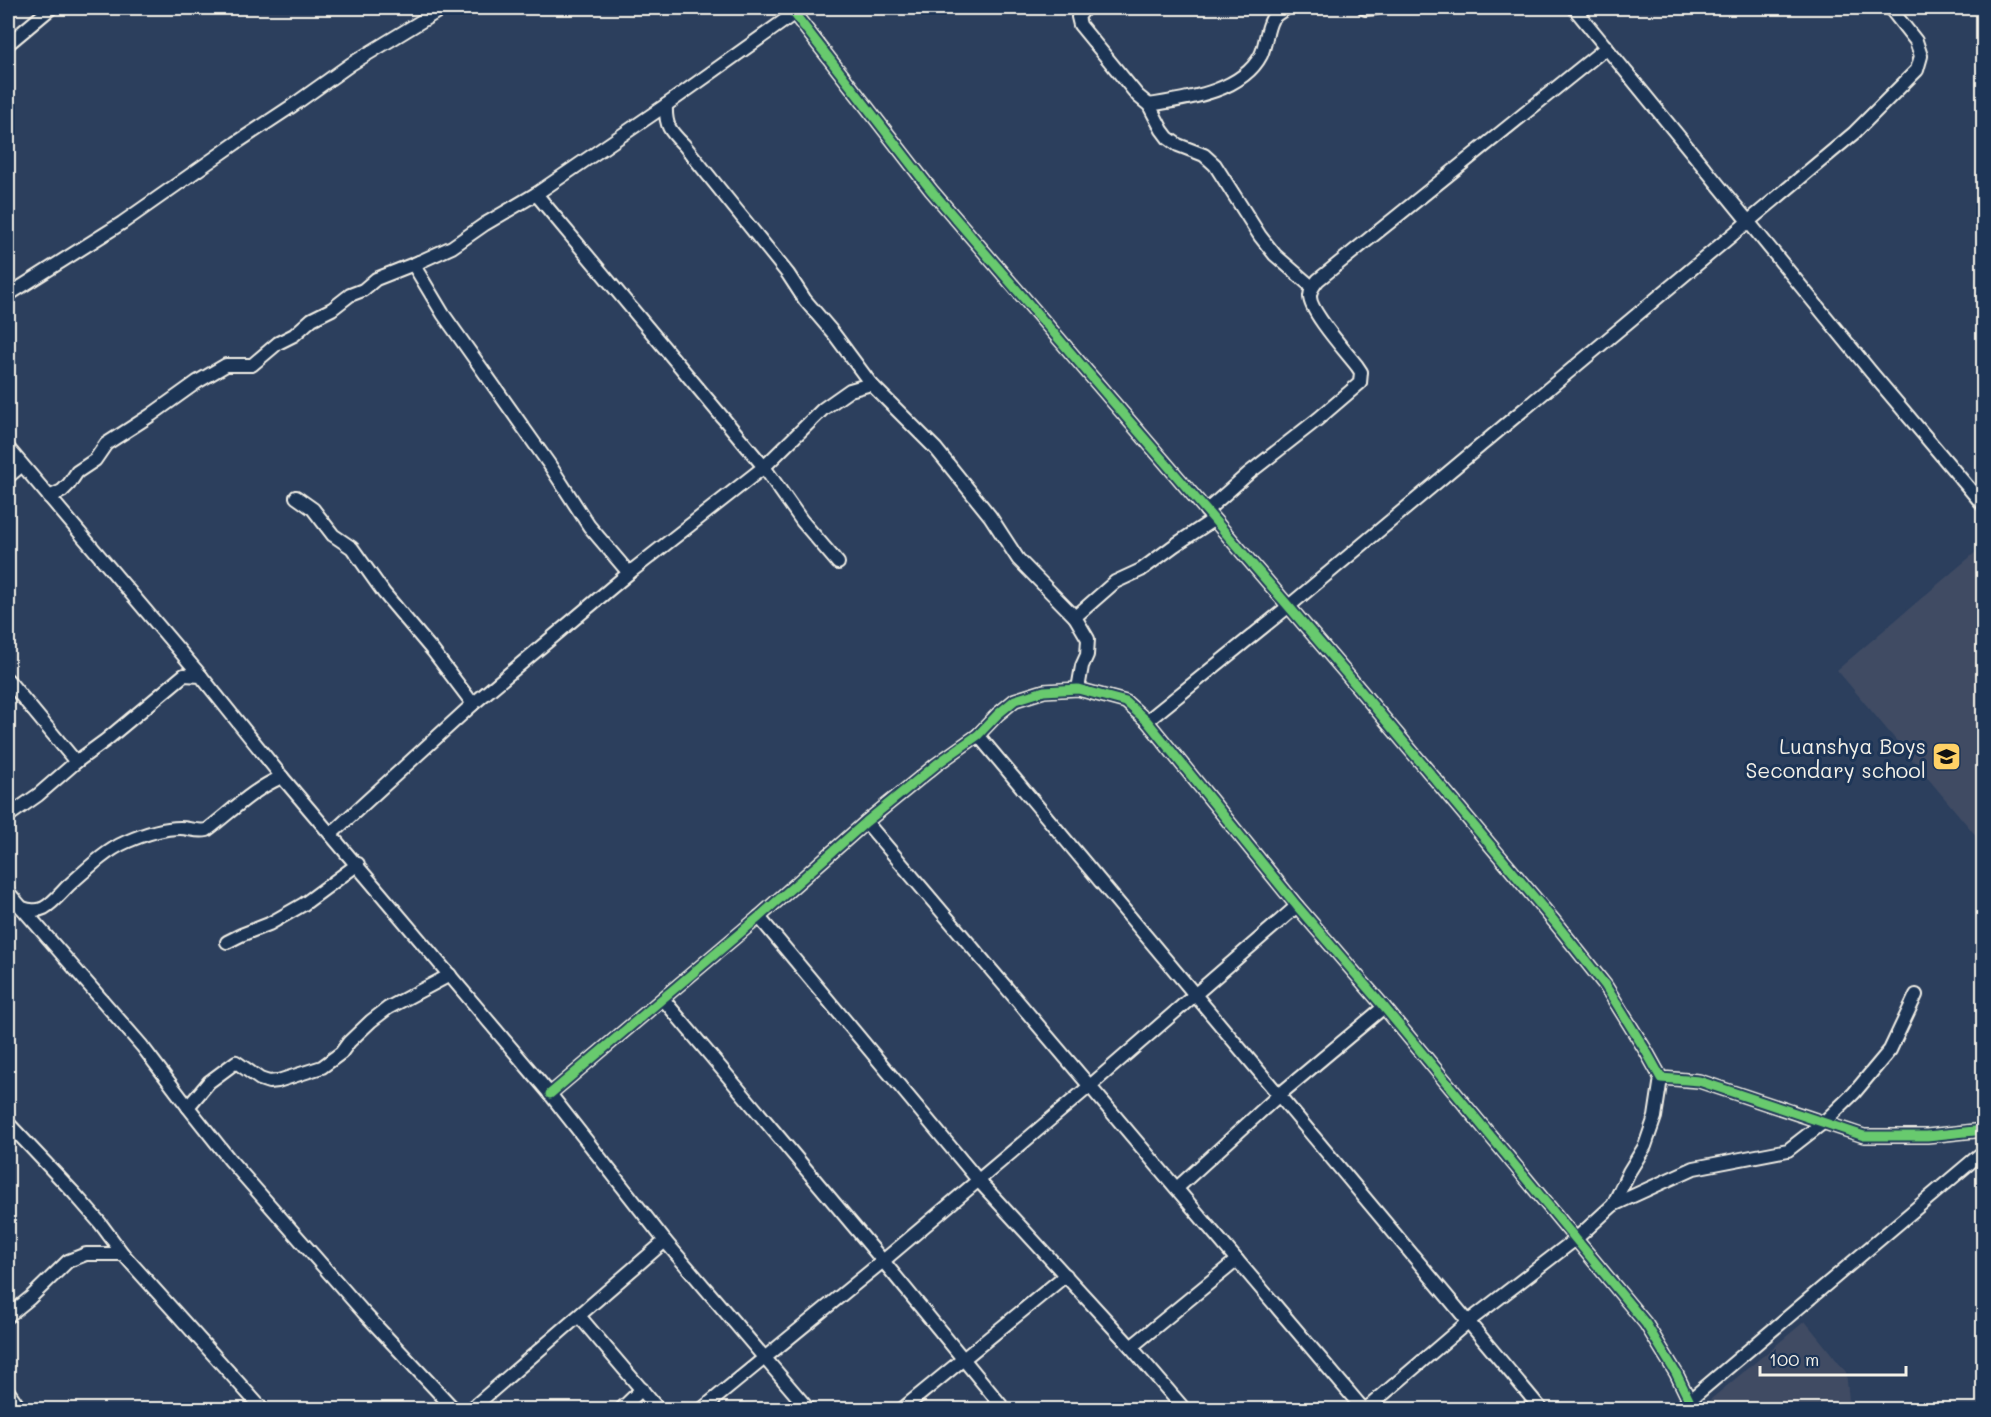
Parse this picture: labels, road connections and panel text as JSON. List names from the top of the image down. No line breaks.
{"places":{"school or university":["Luanshya Boys Secondary school"]},"scale_bar":"100 m"}
